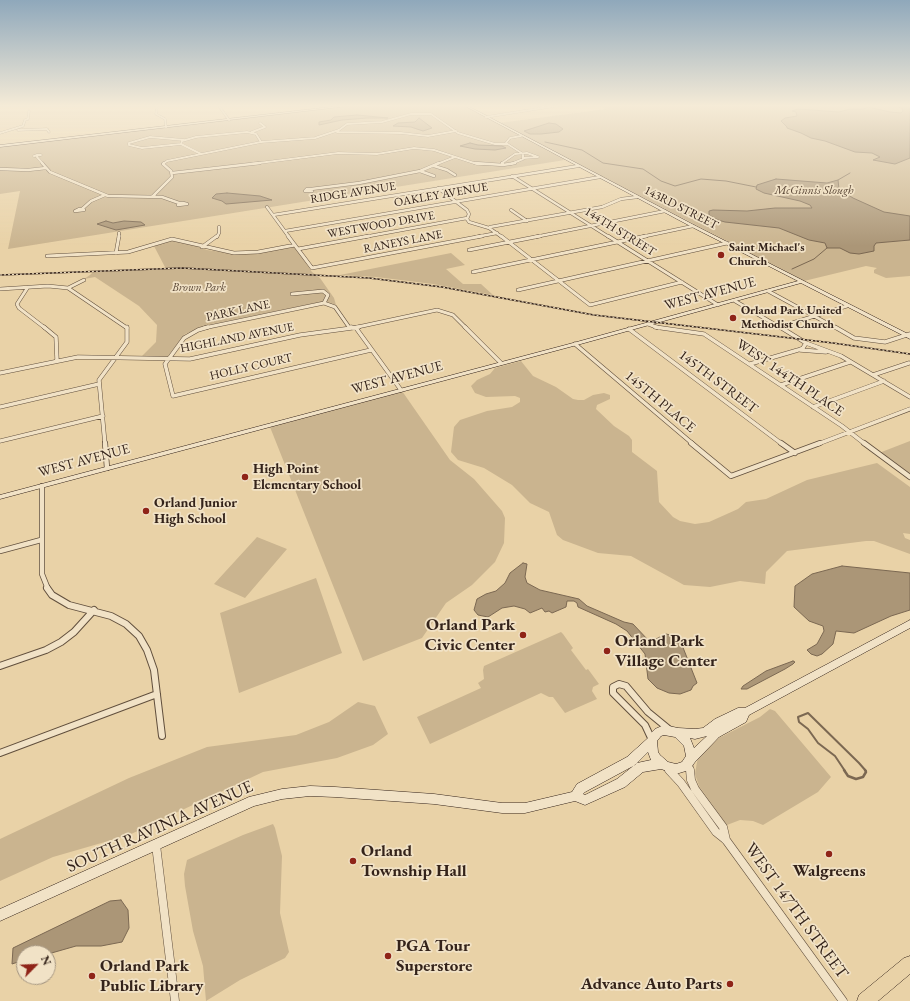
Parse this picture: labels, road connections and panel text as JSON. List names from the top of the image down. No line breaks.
{"streets":{"street":["RIDGE AVENUE","OAKLEY AVENUE","143RD STREET","WESTWOOD DRIVE","144TH STREET","RANEYS LANE","WEST AVENUE","PARK LANE","HIGHLAND AVENUE","HOLLY COURT","WEST 144TH PLACE","145TH STREET","145TH PLACE","SOUTH RAVINIA AVENUE","WEST 147TH STREET"]},"crossings":[["RIDGE AVENUE","143RD STREET"],["RIDGE AVENUE","144TH STREET"],["OAKLEY AVENUE","143RD STREET"],["OAKLEY AVENUE","144TH STREET"],["143RD STREET","WEST AVENUE"],["WESTWOOD DRIVE","RANEYS LANE"],["144TH STREET","WEST AVENUE"],["WEST AVENUE","HIGHLAND AVENUE"],["WEST AVENUE","WEST 144TH PLACE"],["WEST AVENUE","145TH STREET"],["WEST AVENUE","145TH PLACE"],["PARK LANE","HIGHLAND AVENUE"],["PARK LANE","HOLLY COURT"],["HIGHLAND AVENUE","HOLLY COURT"],["145TH STREET","145TH PLACE"],["SOUTH RAVINIA AVENUE","WEST 147TH STREET"]],"parks":["McGinnis Slough","Brown Park"],"places":["Saint Michael's Church","Orland Park United Methodist Church","High Point Elementary School","Orland Junior High School","Orland Park Civic Center","Orland Park Village Center","Walgreens","Orland Township Hall","PGA Tour Superstore","Orland Park Public Library","Advance Auto Parts"],"north":"top right"}
